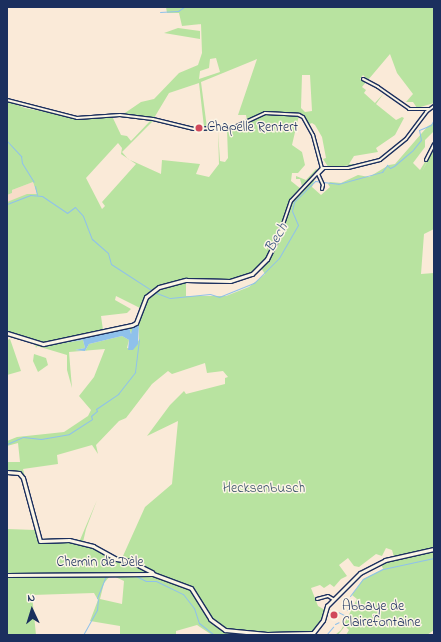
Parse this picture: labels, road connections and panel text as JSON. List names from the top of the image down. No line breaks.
{"streets":{"street":["Chemin de Dèle"]},"water":["Bech"],"parks":["Hecksenbusch"],"places":["Chapelle Rentert","Abbaye de Clairefontaine"],"north":"top"}
